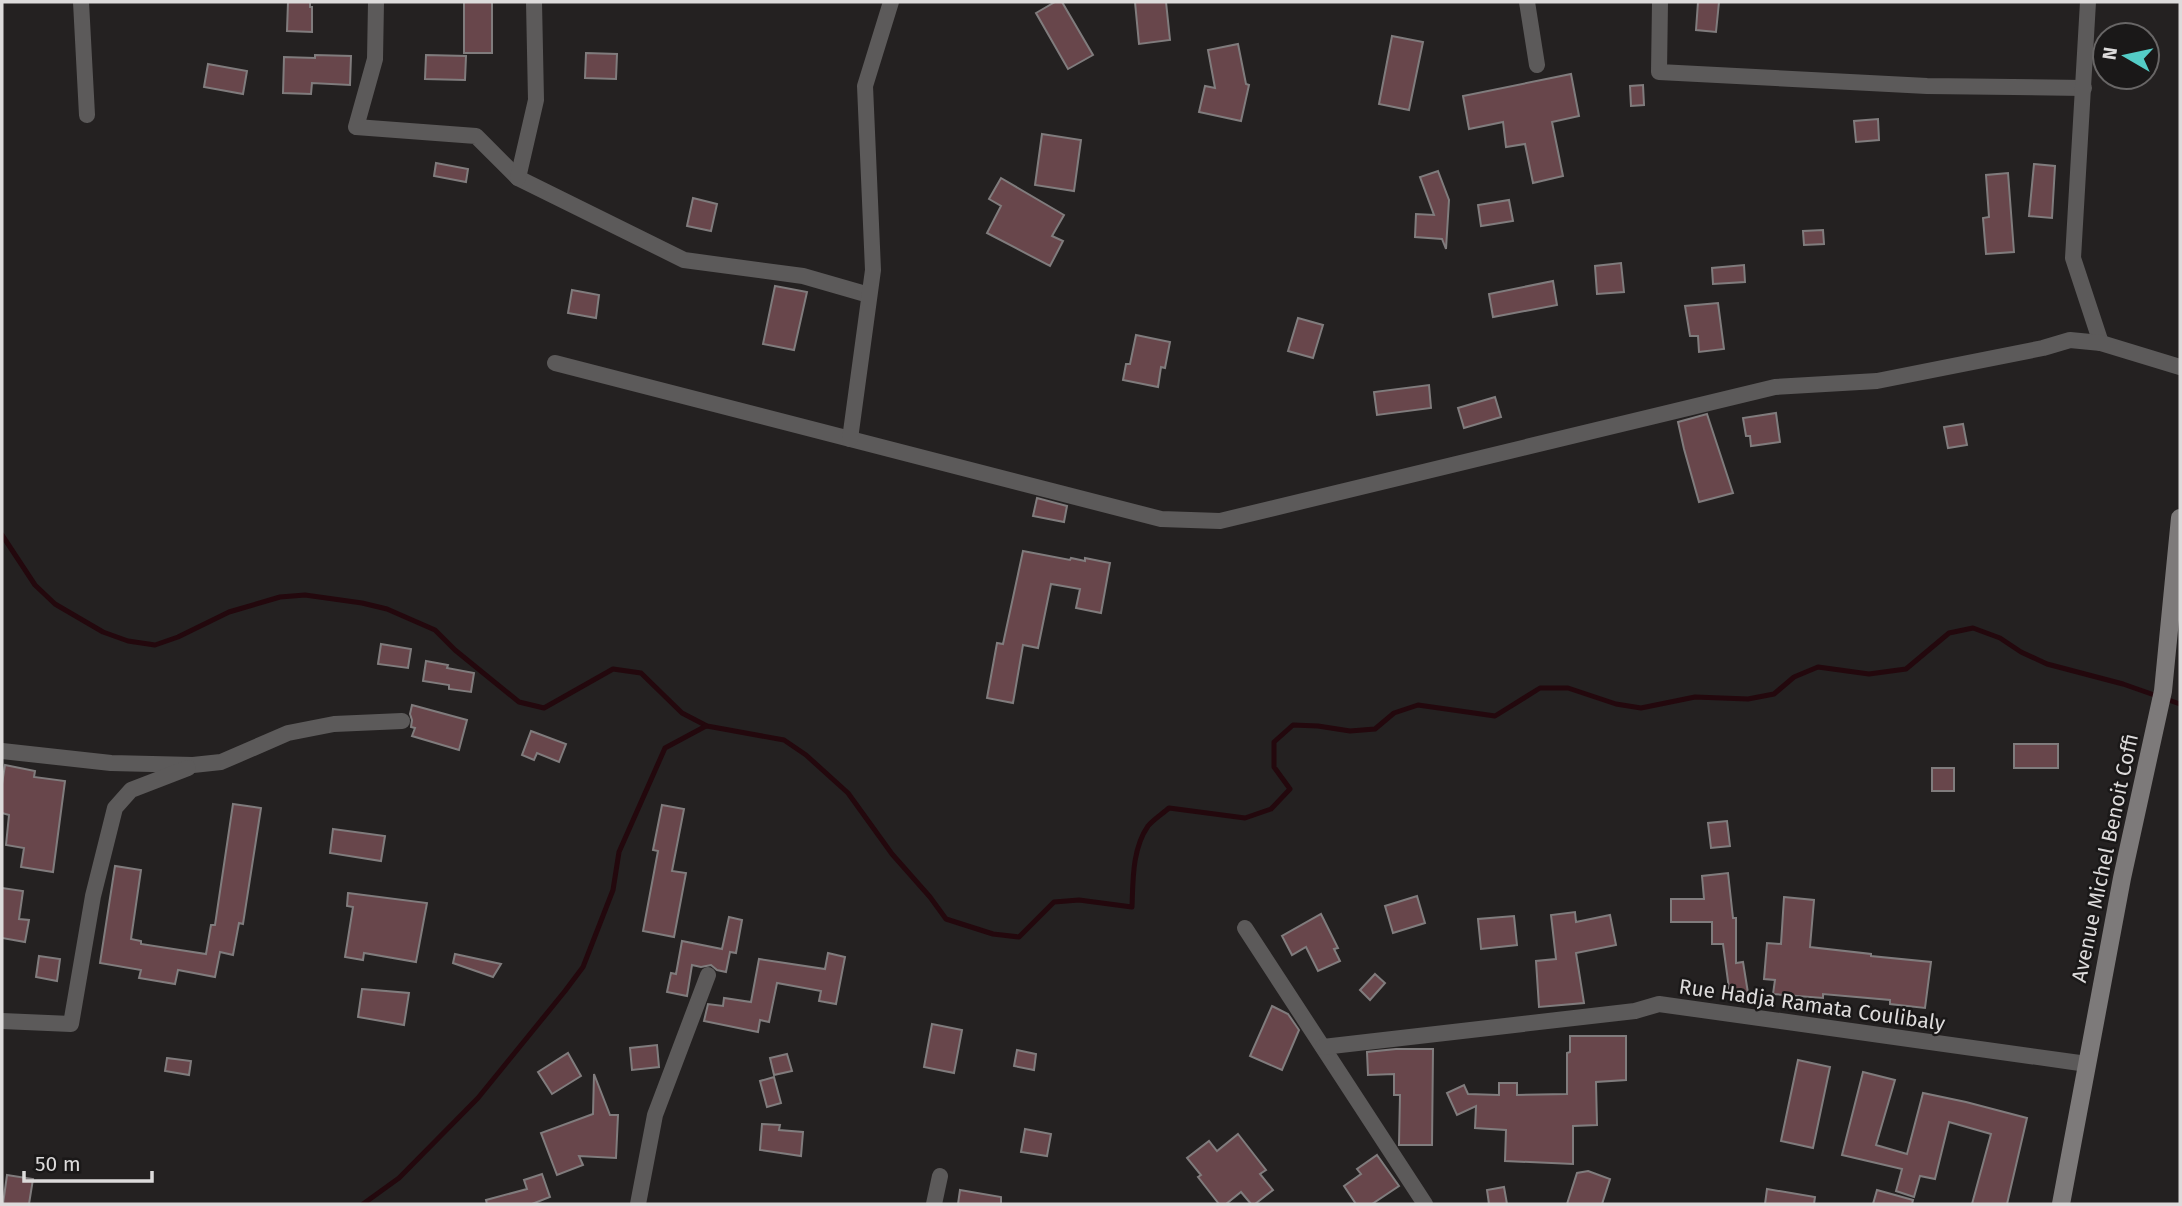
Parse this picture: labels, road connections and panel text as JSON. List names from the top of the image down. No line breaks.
{"streets":{"street":["Avenue Michel Benoit Coffi","Rue Hadja Ramata Coulibaly"]},"crossings":[["Avenue Michel Benoit Coffi","Rue Hadja Ramata Coulibaly"]],"scale_bar":"50 m","north":"left"}
